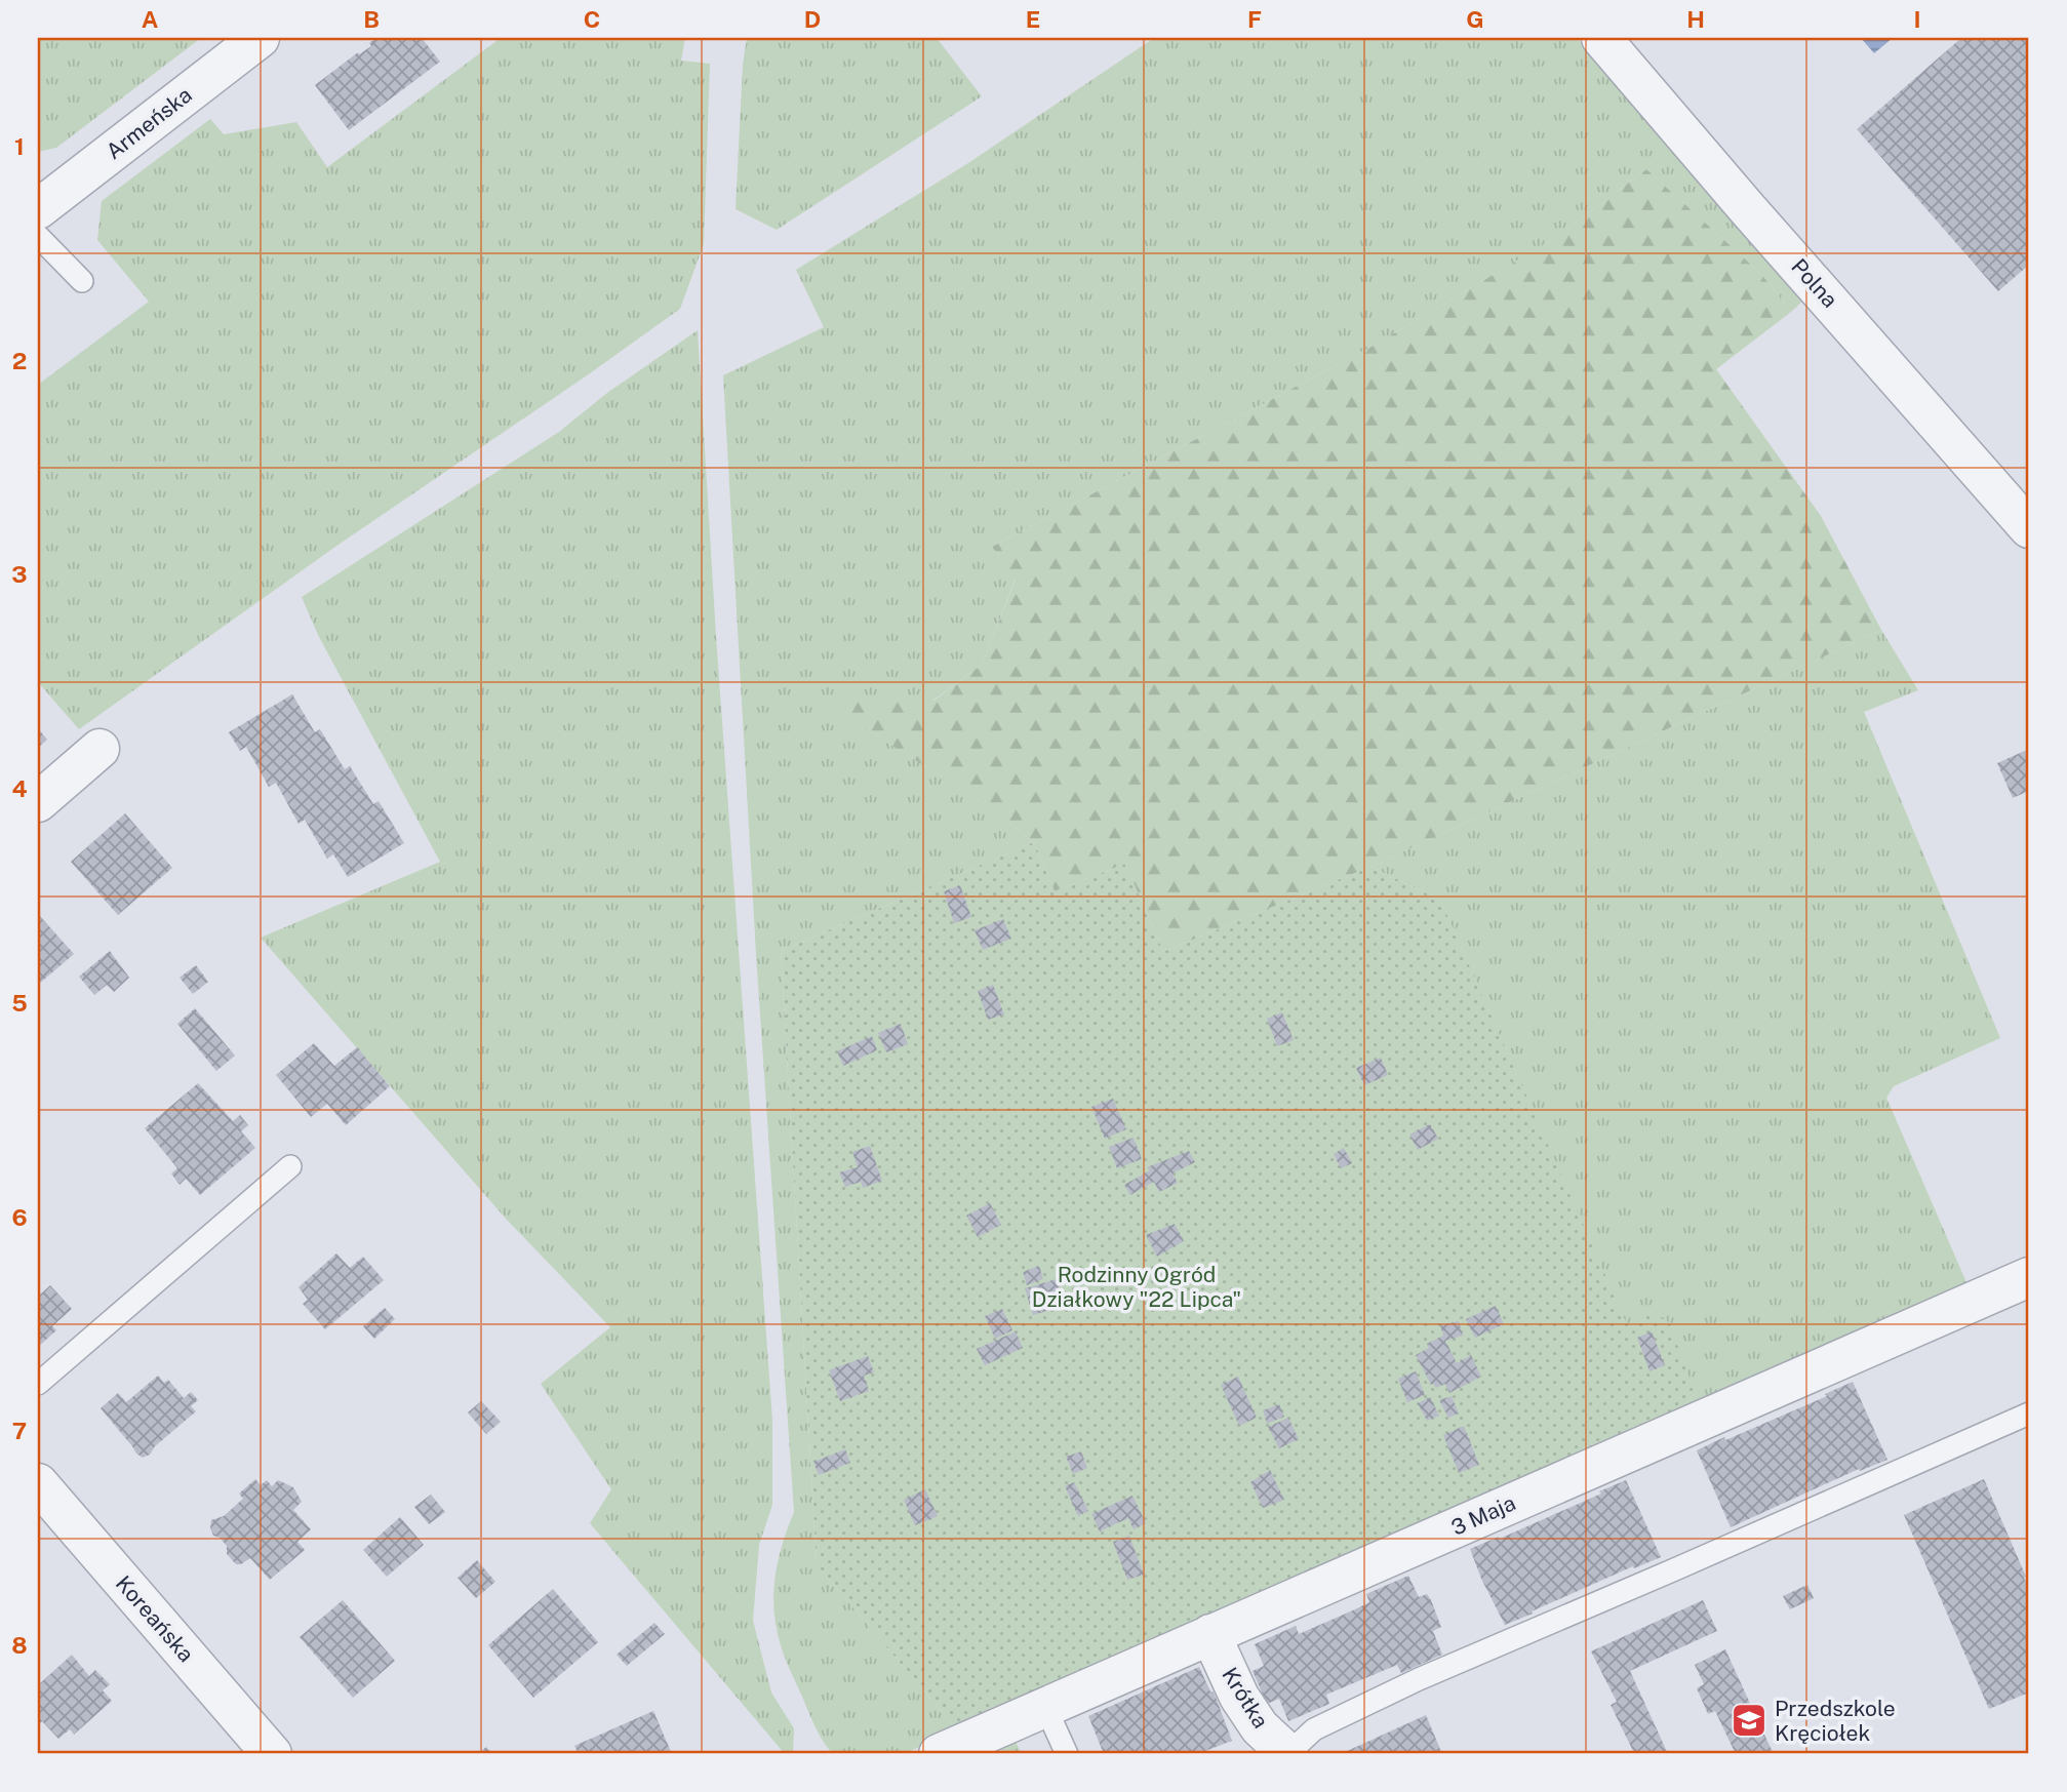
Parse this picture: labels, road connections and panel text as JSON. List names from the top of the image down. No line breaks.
{"streets":{"street":["Armeńska","Polna","3 Maja","Koreańska","Krótka"]},"crossings":[["3 Maja","Krótka"]],"parks":["Rodzinny Ogród Działkowy \"22 Lipca\""],"places":{"school or university":["Przedszkole Kręciołek"]},"grid":{"columns":["A","B","C","D","E","F","G","H","I"],"rows":["1","2","3","4","5","6","7","8"]}}
